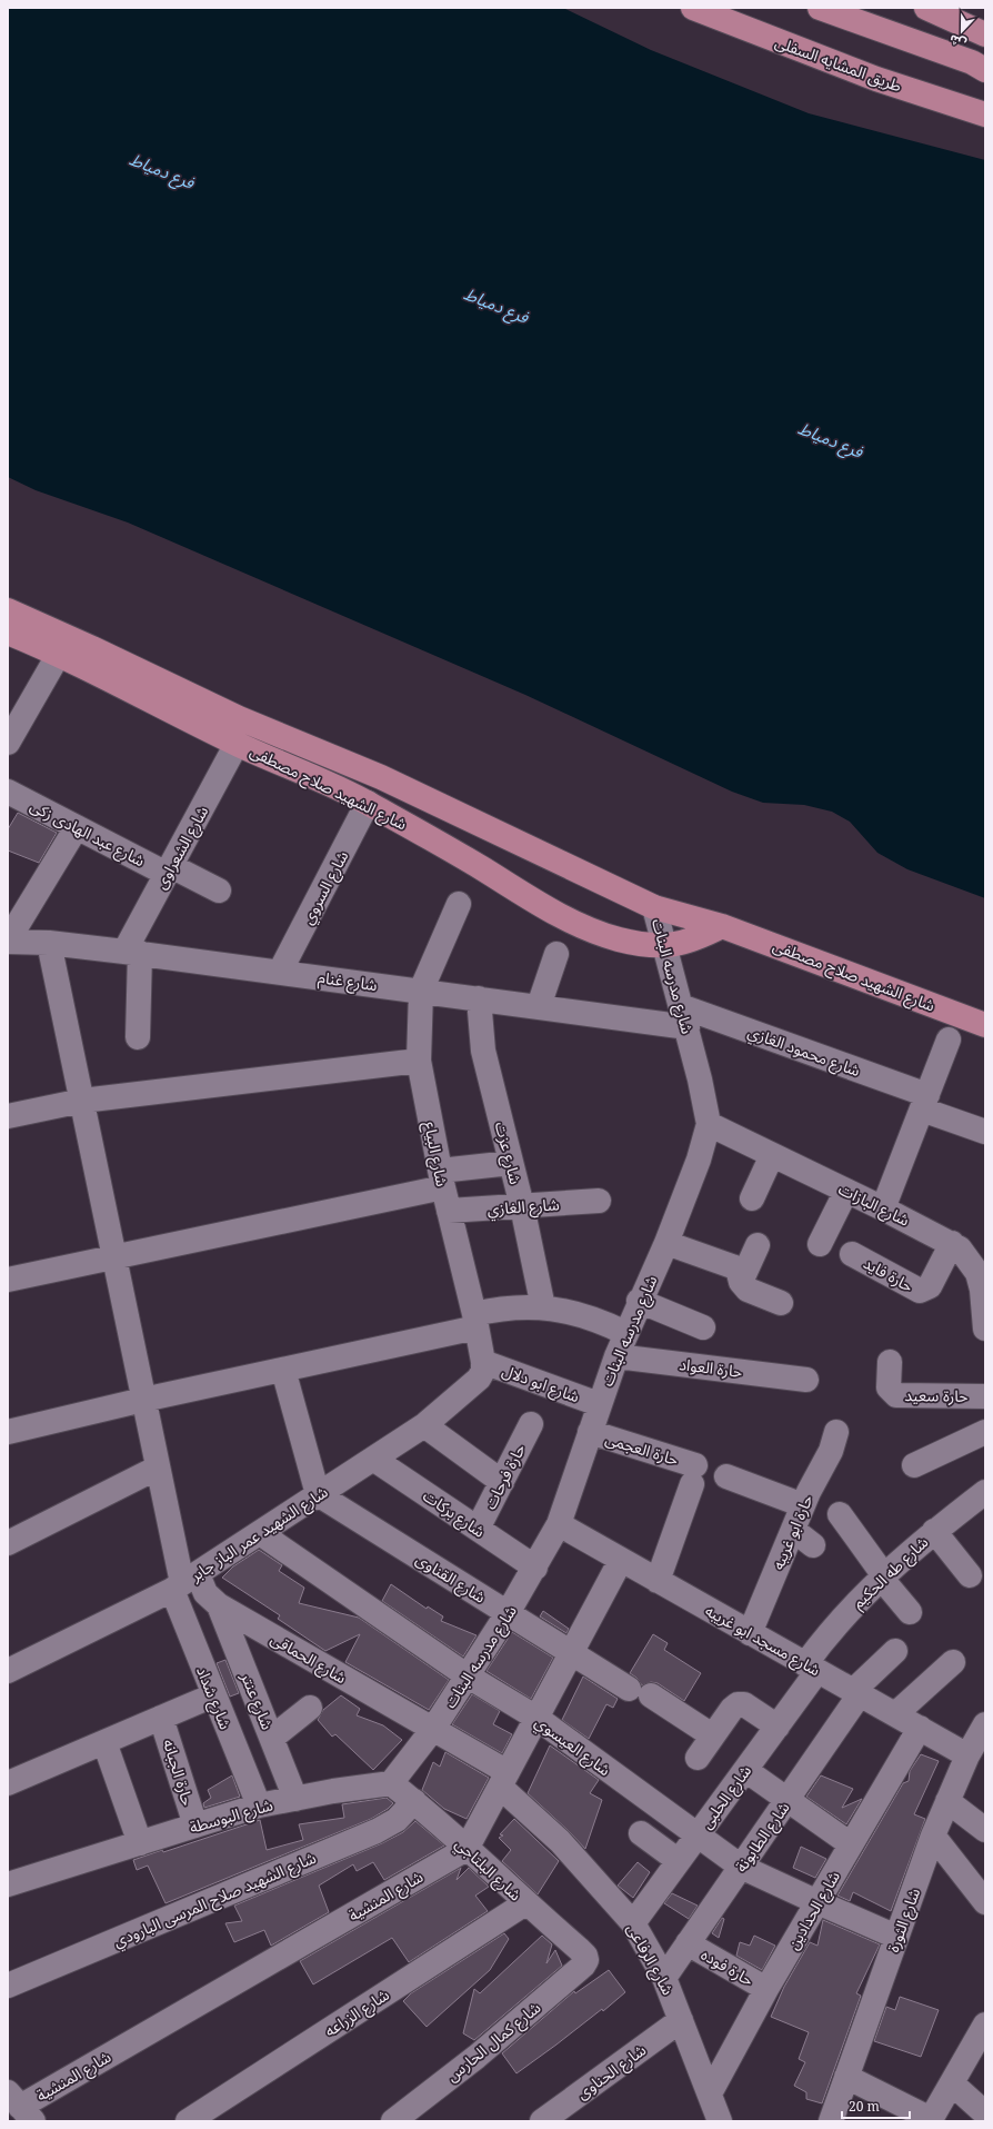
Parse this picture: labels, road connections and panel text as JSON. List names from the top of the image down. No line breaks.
{"streets":{"main road":["طريق المشايه السفلى","شارع الشهيد صلاح مصطفى"],"street":["شارع عبد الهادى زكى","شارع الشعراوى","شارع السروي","شارع مدرسه البنات","شارع غنام","شارع محمود الغازي","شارع عزت","شارع البياع","شارع البازات","شارع الغازي","حارة فايد","حارة العواد","شارع ابو دلال","حارة سعيد","حارة العجمى","حارة فرحات","شارع بركات","حارة ابو غريبه","شارع الشهيد عمر الباز جابر","شارع طه الحكيم","شارع القناوى","شارع مسجد ابو غريبه","شارع الحماقى","شارع شداد","شارع عنتر","شارع العيسوي","حارة الجبانه","شارع الحلبى","شارع البوسطة","شارع الطابونة","شارع البلتاجي","شارع المنشية","شارع الشهيد صلاح المرسى البارودي","شارع الحدادين","شارع الثورة","شارع الرفاعى","حارة فوده","شارع الزراعه","شارع كمال الحارس","شارع الحناوى"]},"crossings":[["شارع الشهيد صلاح مصطفى","شارع الشعراوى"],["شارع الشهيد صلاح مصطفى","شارع السروي"],["شارع الشهيد صلاح مصطفى","شارع مدرسه البنات"],["شارع عبد الهادى زكى","شارع الشعراوى"],["شارع الشعراوى","شارع غنام"],["شارع السروي","شارع غنام"],["شارع مدرسه البنات","شارع غنام"],["شارع مدرسه البنات","شارع محمود الغازي"],["شارع مدرسه البنات","شارع البازات"],["شارع مدرسه البنات","حارة العواد"],["شارع مدرسه البنات","شارع ابو دلال"],["شارع مدرسه البنات","حارة العجمى"],["شارع مدرسه البنات","شارع بركات"],["شارع مدرسه البنات","شارع القناوى"],["شارع مدرسه البنات","شارع مسجد ابو غريبه"],["شارع مدرسه البنات","شارع الحماقى"],["شارع مدرسه البنات","شارع العيسوي"],["شارع غنام","شارع محمود الغازي"],["شارع غنام","شارع عزت"],["شارع غنام","شارع البياع"],["شارع عزت","شارع الغازي"],["شارع البياع","شارع الغازي"],["شارع البياع","شارع ابو دلال"],["شارع البياع","شارع الشهيد عمر الباز جابر"],["شارع البازات","حارة فايد"],["شارع ابو دلال","شارع الشهيد عمر الباز جابر"],["حارة العجمى","شارع مسجد ابو غريبه"],["حارة فرحات","شارع بركات"],["شارع بركات","شارع الشهيد عمر الباز جابر"],["حارة ابو غريبه","شارع مسجد ابو غريبه"],["شارع الشهيد عمر الباز جابر","شارع القناوى"],["شارع الشهيد عمر الباز جابر","شارع الحماقى"],["شارع الشهيد عمر الباز جابر","شارع شداد"],["شارع الشهيد عمر الباز جابر","شارع العيسوي"],["شارع طه الحكيم","شارع مسجد ابو غريبه"],["شارع طه الحكيم","شارع الحلبى"],["شارع مسجد ابو غريبه","شارع الحلبى"],["شارع مسجد ابو غريبه","شارع الطابونة"],["شارع مسجد ابو غريبه","شارع الحدادين"],["شارع مسجد ابو غريبه","شارع الثورة"],["شارع الحماقى","شارع شداد"],["شارع الحماقى","شارع عنتر"],["شارع الحماقى","شارع الرفاعى"],["شارع شداد","شارع البوسطة"],["شارع عنتر","شارع البوسطة"],["شارع العيسوي","شارع الحلبى"],["شارع العيسوي","شارع الطابونة"],["شارع العيسوي","شارع الحدادين"],["شارع العيسوي","شارع الثورة"],["حارة الجبانه","شارع البوسطة"],["شارع الحلبى","شارع الرفاعى"],["شارع البوسطة","شارع البلتاجي"],["شارع الطابونة","شارع الرفاعى"],["شارع الطابونة","حارة فوده"],["شارع البلتاجي","شارع المنشية"],["شارع البلتاجي","شارع الشهيد صلاح المرسى البارودي"],["شارع البلتاجي","شارع الزراعه"],["شارع البلتاجي","شارع كمال الحارس"],["شارع الحدادين","شارع الرفاعى"],["شارع الحدادين","حارة فوده"],["شارع الرفاعى","شارع الحناوى"]],"water":["فرع دمياط"],"scale_bar":"20 m","north":"bottom"}
